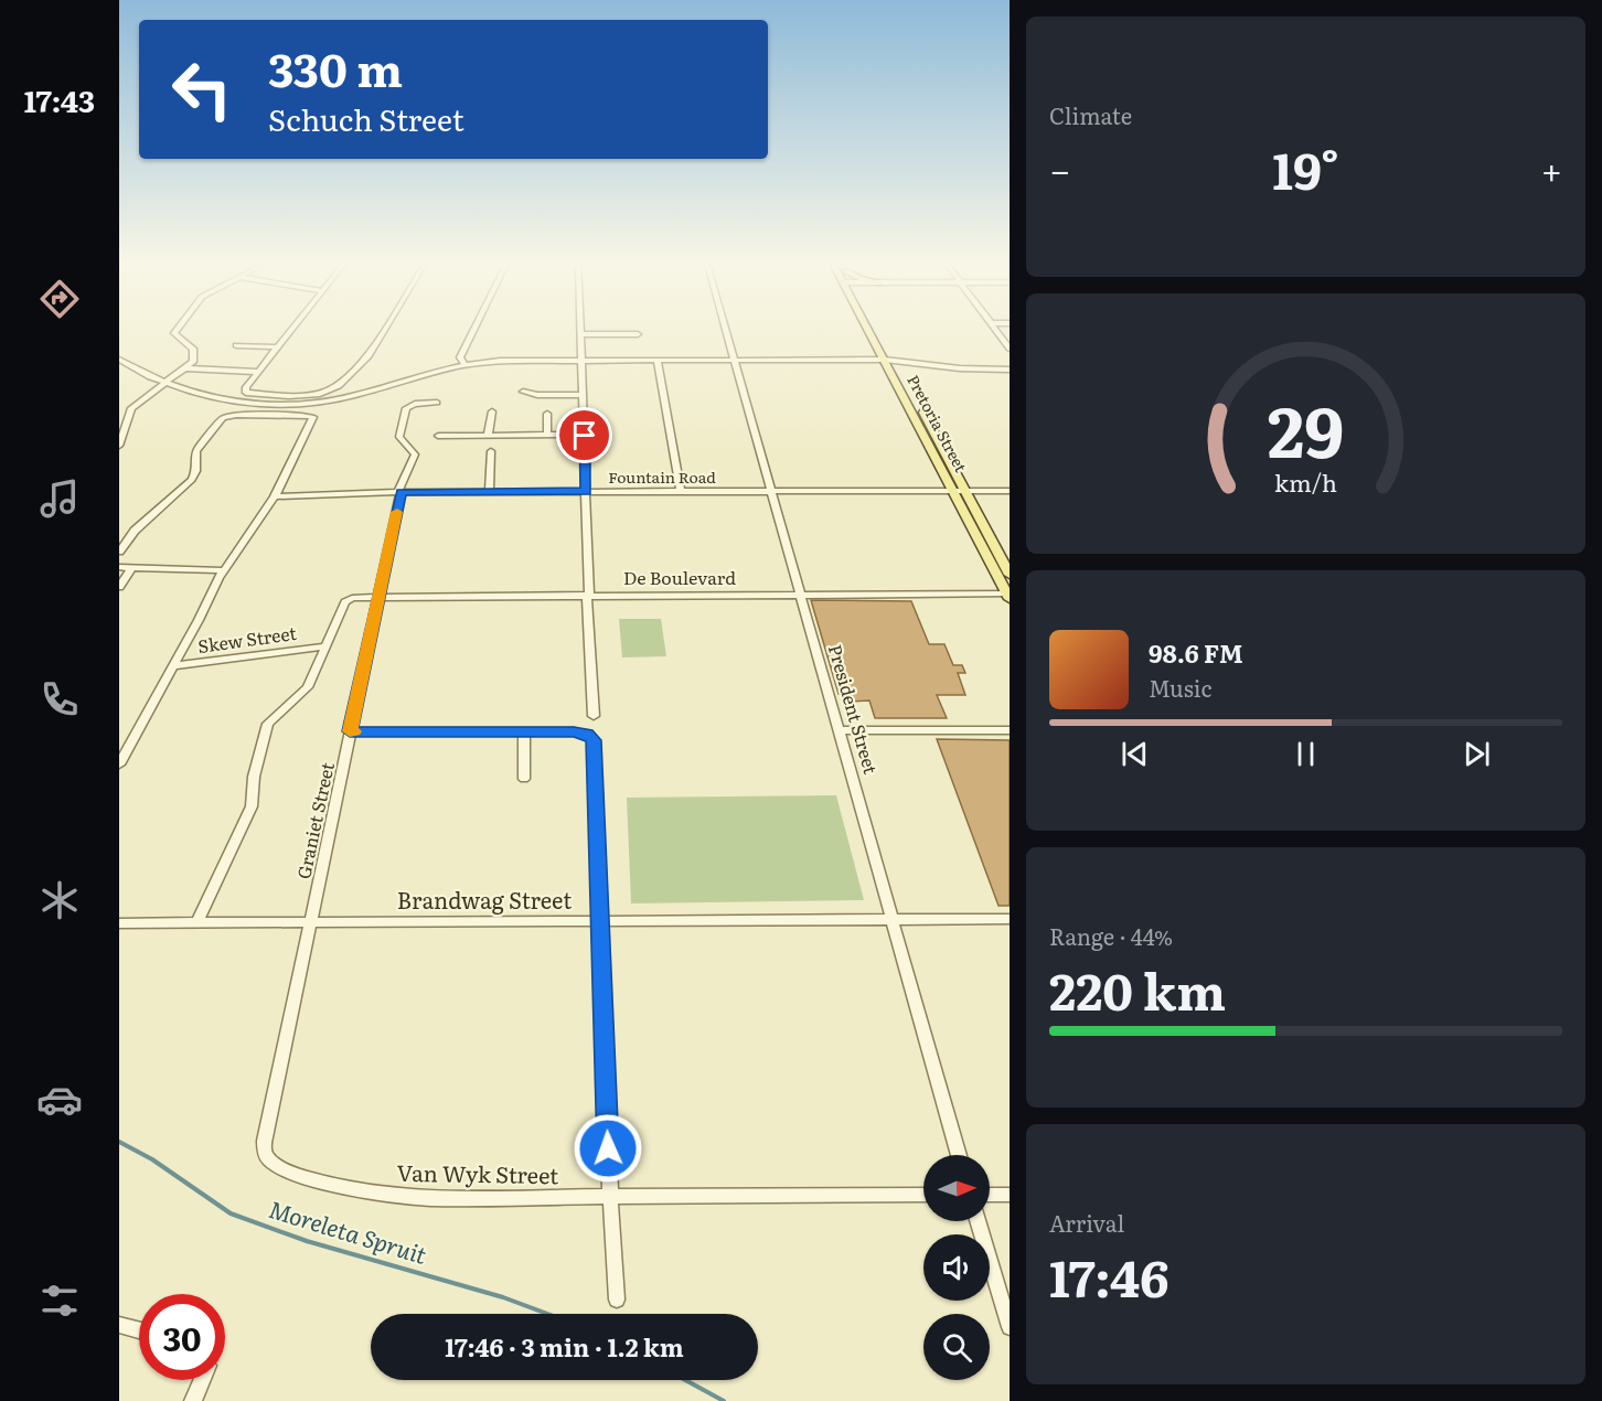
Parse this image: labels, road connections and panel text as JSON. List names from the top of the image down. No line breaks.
{"streets":{"main road":["Pretoria Street"],"street":["Fountain Road","De Boulevard","Skew Street","President Street","Graniet Street","Brandwag Street","Van Wyk Street"]},"crossings":[["Pretoria Street","Fountain Road"],["Pretoria Street","De Boulevard"],["Fountain Road","President Street"],["Fountain Road","Graniet Street"],["De Boulevard","Skew Street"],["De Boulevard","President Street"],["De Boulevard","Graniet Street"],["President Street","Brandwag Street"],["Graniet Street","Brandwag Street"],["Graniet Street","Van Wyk Street"]],"water":["Moreleta Spruit"],"north":"right","page":{"tabs":"17:43","tile":["Climate",["Range · 44%","220 km"],["Arrival","17:46"]],"turn":["330 m","Schuch Street"],"heat":["−","19°","+"],"song":["98.6 FM","Music"],"limit":"30","trip":"17:46 · 3 min · 1.2 km","gauge":["29","km/h"]}}
